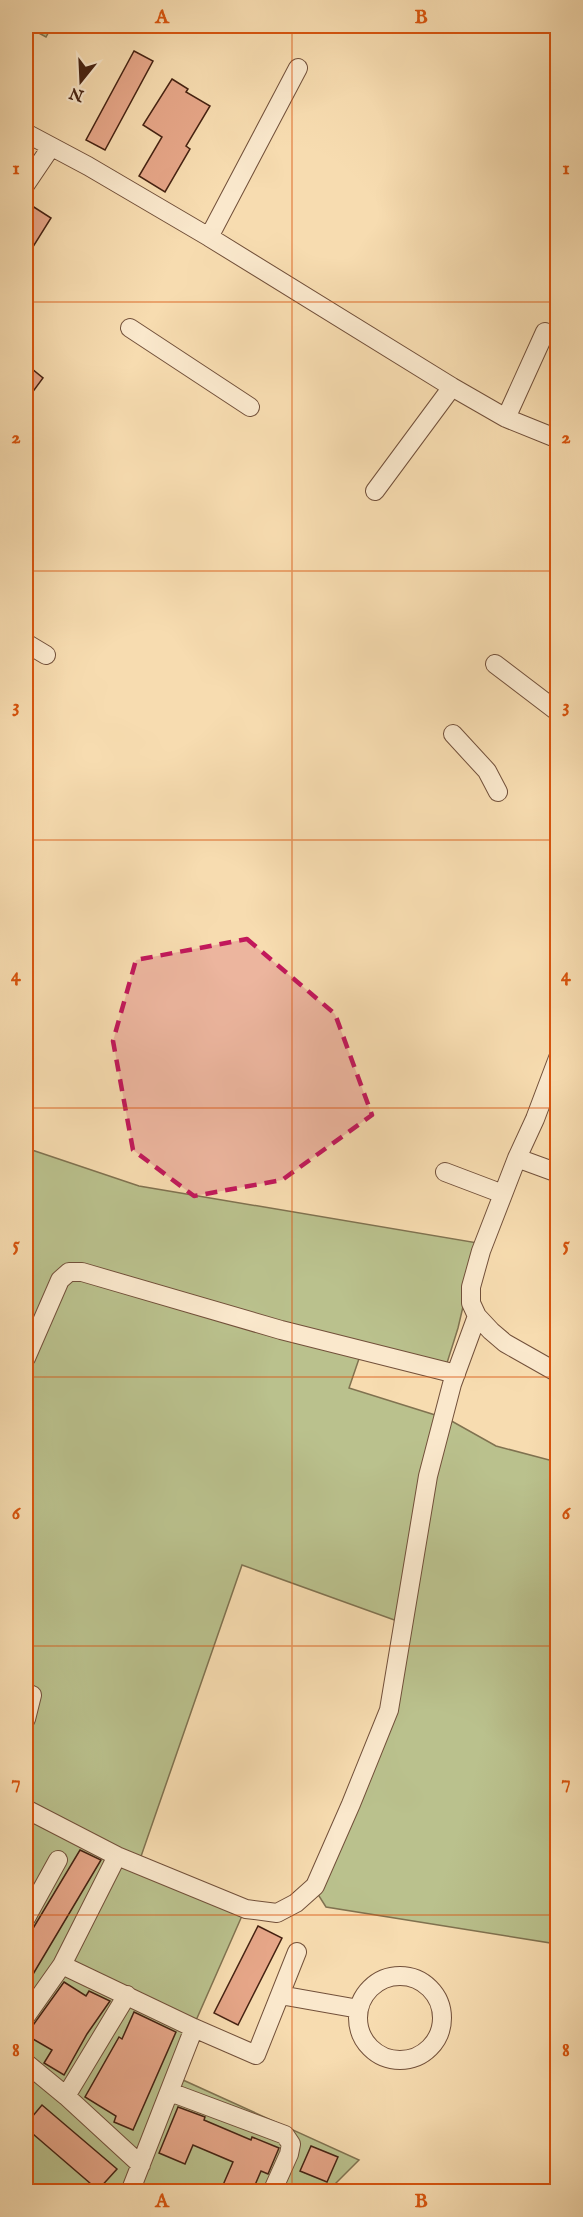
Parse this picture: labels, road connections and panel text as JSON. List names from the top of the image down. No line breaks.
{"north":"bottom","grid":{"columns":["A","B"],"rows":["1","2","3","4","5","6","7","8"]}}
